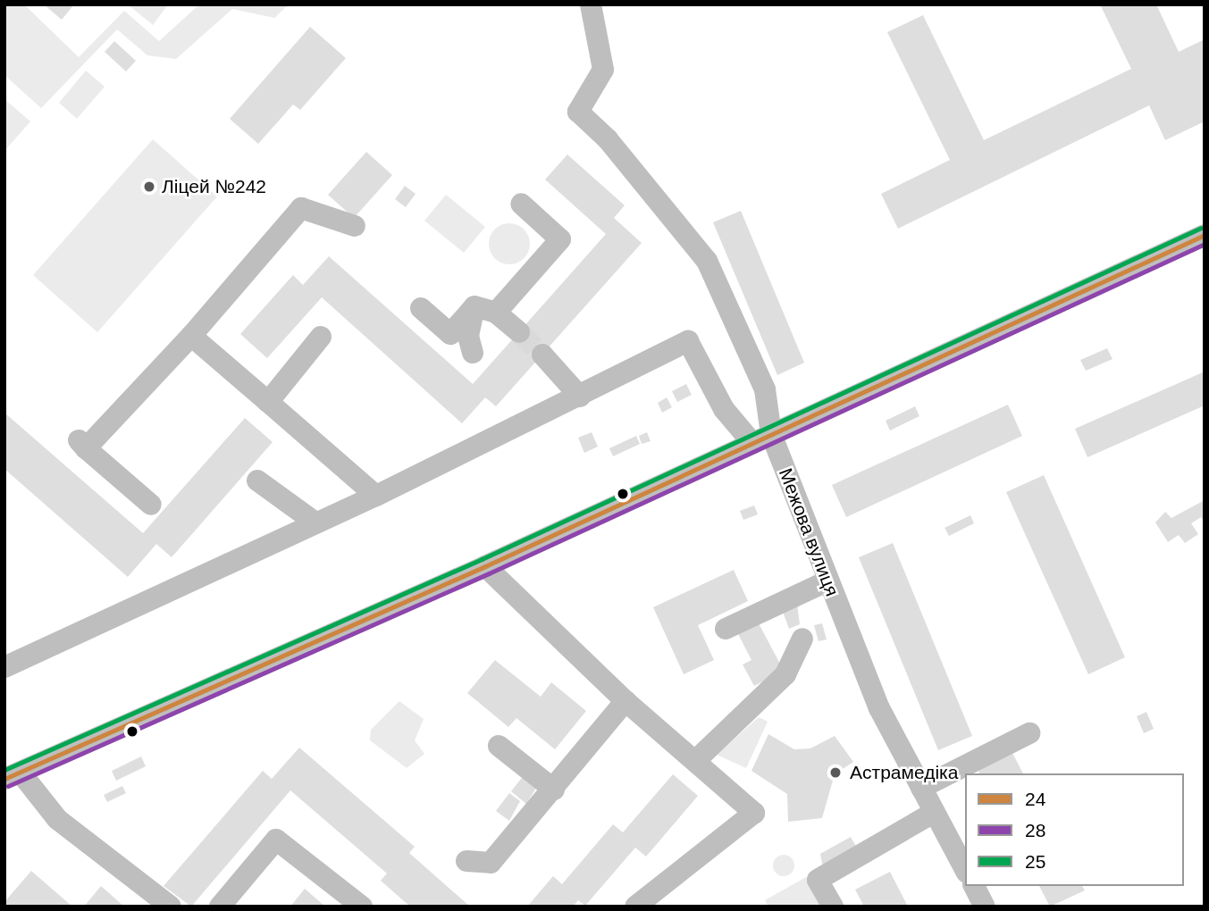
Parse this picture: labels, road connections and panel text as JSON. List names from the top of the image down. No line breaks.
{"streets":{"street":["Межова вулиця"]},"places":["Ліцей №242","Астрамедіка"],"lines":["transit line 25","transit line 24","transit line 28"],"legend":["24","28","25"]}
